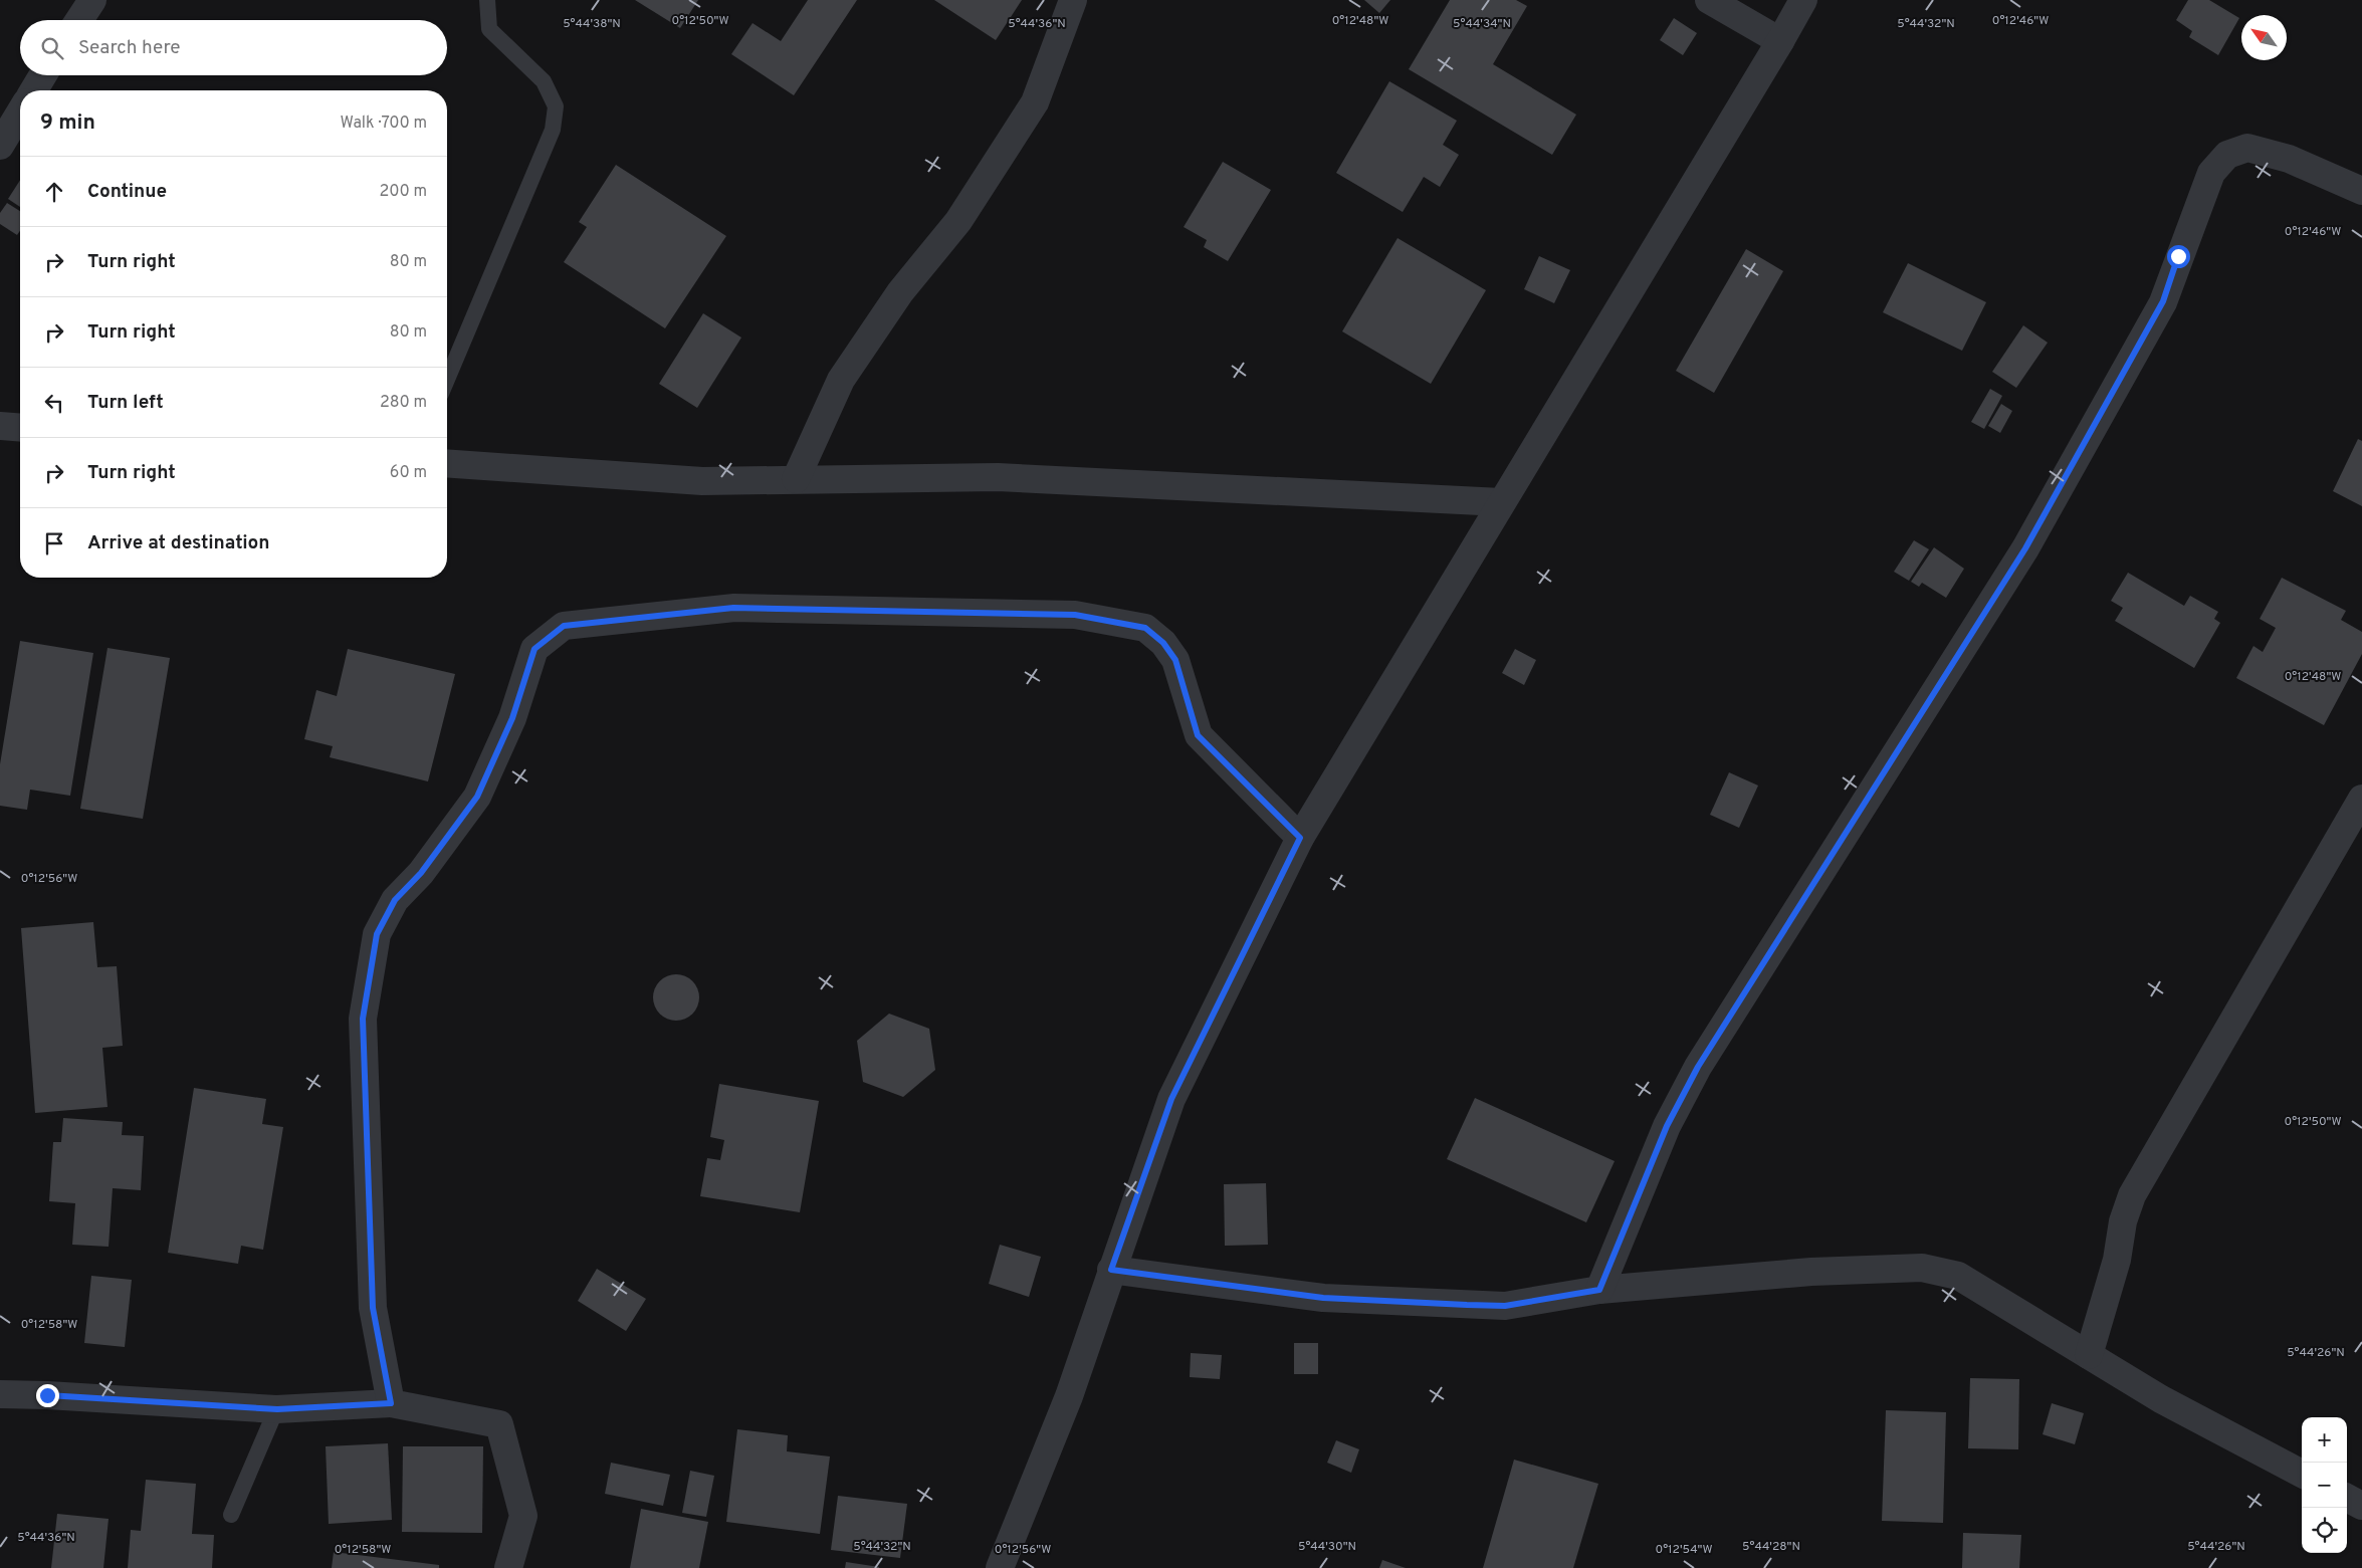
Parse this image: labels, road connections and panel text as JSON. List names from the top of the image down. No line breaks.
{"north":"top left","page":{"search":"Search here","heading":["9 min","Walk · 700 m"],"list":[["Continue","200 m"],["Turn right","80 m"],["Turn right","80 m"],["Turn left","280 m"],["Turn right","60 m"],"Arrive at destination"],"map_buttons":["+","−"]},"coordinates":["0°12'50\"W","0°12'48\"W","0°12'46\"W","5°44'38\"N","5°44'36\"N","5°44'34\"N","5°44'32\"N","0°12'56\"W","0°12'58\"W","5°44'26\"N","5°44'30\"N","5°44'28\"N","0°12'54\"W"]}
